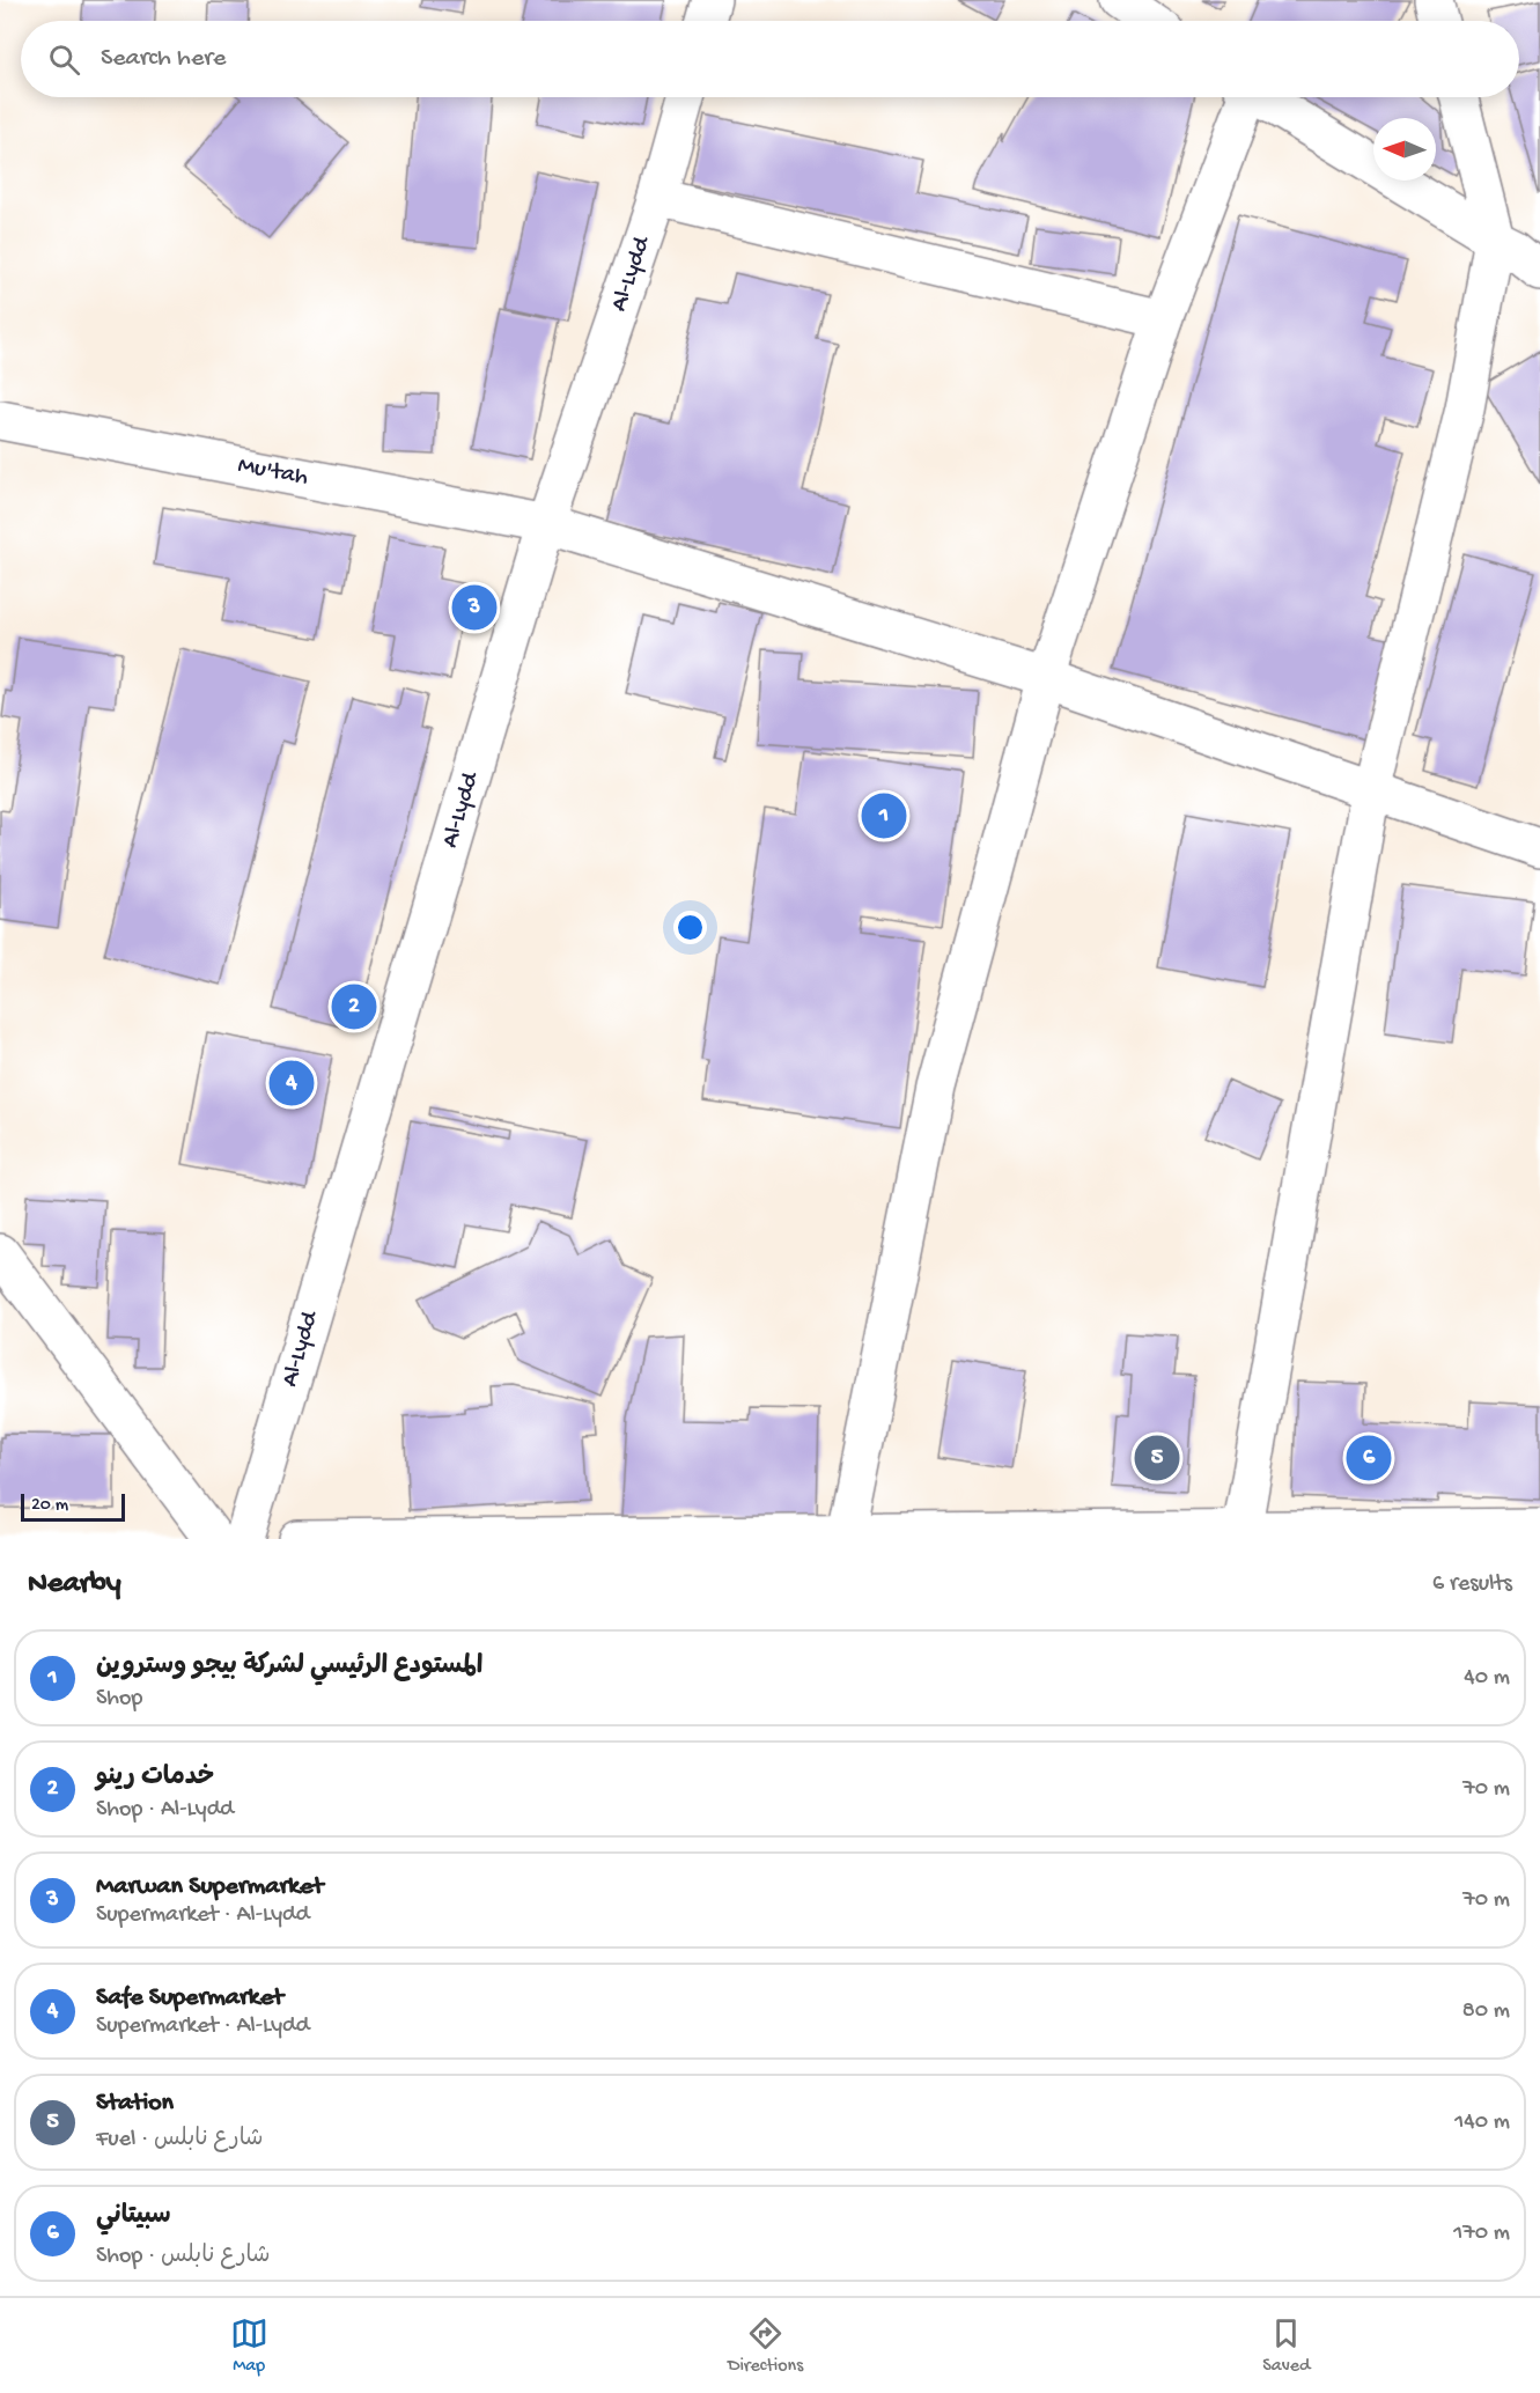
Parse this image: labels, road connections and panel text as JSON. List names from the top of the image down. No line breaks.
{"streets":{"street":["Al-Lydd","Mu'tah"]},"crossings":[["Al-Lydd","Mu'tah"]],"scale_bar":"20 m","north":"left","page":{"search":"Search here","pins":["3","1","2","4","5","6"],"scale":"20 m","heading":["Nearby","6 results"],"list":[{"mark":"1","name":"المستودع الرئيسي لشركة بيجو وستروين","note":"Shop","value":"40 m"},{"mark":"2","name":"خدمات رينو","note":"Shop · Al-Lydd","value":"70 m"},{"mark":"3","name":"Marwan Supermarket","note":"Supermarket · Al-Lydd","value":"70 m"},{"mark":"4","name":"Safe Supermarket","note":"Supermarket · Al-Lydd","value":"80 m"},{"mark":"5","name":"Station","note":"Fuel · شارع نابلس","value":"140 m"},{"mark":"6","name":"سبيتاني","note":"Shop · شارع نابلس","value":"170 m"}],"nav":["Map","Directions","Saved"]}}
